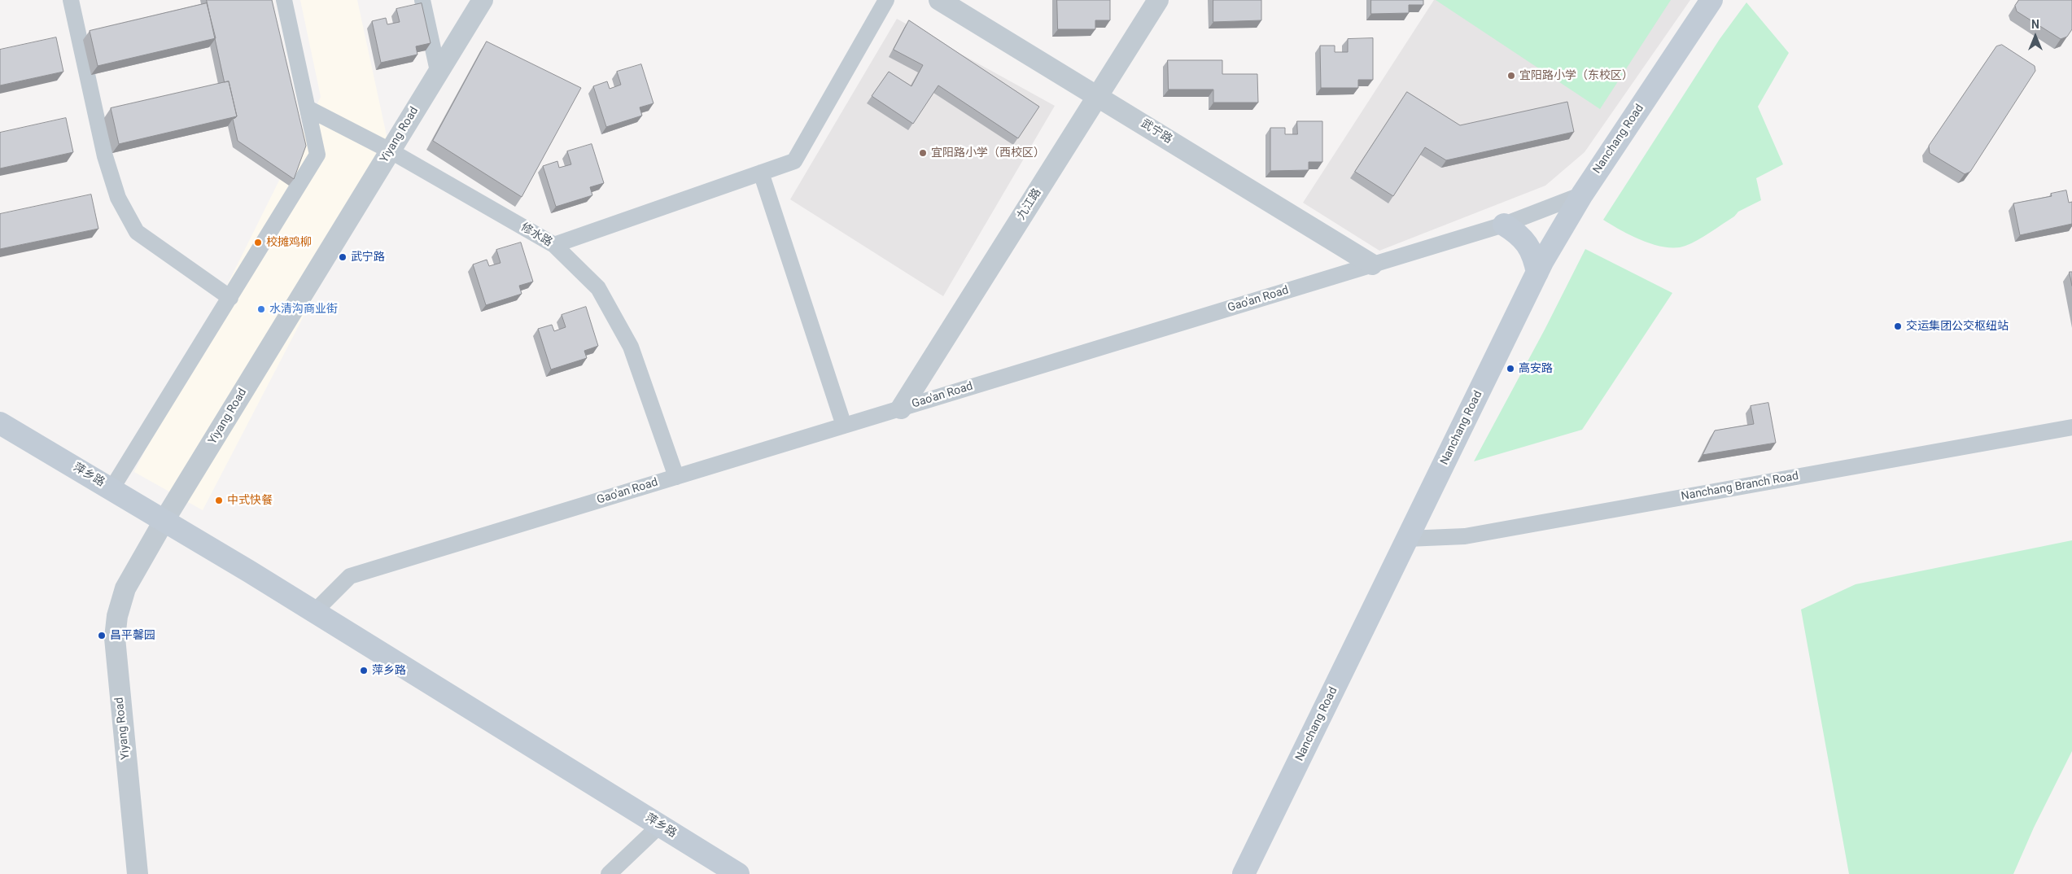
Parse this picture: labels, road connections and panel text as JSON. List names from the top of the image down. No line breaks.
{"streets":{"main road":["Nanchang Road","萍乡路"],"street":["武宁路","Yiyang Road","九江路","修水路","Gao'an Road","Nanchang Branch Road"]},"crossings":[["武宁路","九江路"],["武宁路","Gao'an Road"],["Yiyang Road","修水路"],["Yiyang Road","萍乡路"],["Nanchang Road","Gao'an Road"],["Nanchang Road","Nanchang Branch Road"],["九江路","Gao'an Road"],["修水路","Gao'an Road"],["Gao'an Road","萍乡路"]],"places":["宜阳路小学（东校区）","宜阳路小学（西校区）","校摊鸡柳","武宁路","水清沟商业街","交运集团公交枢纽站","高安路","中式快餐","昌平馨园","萍乡路"],"north":"top"}
